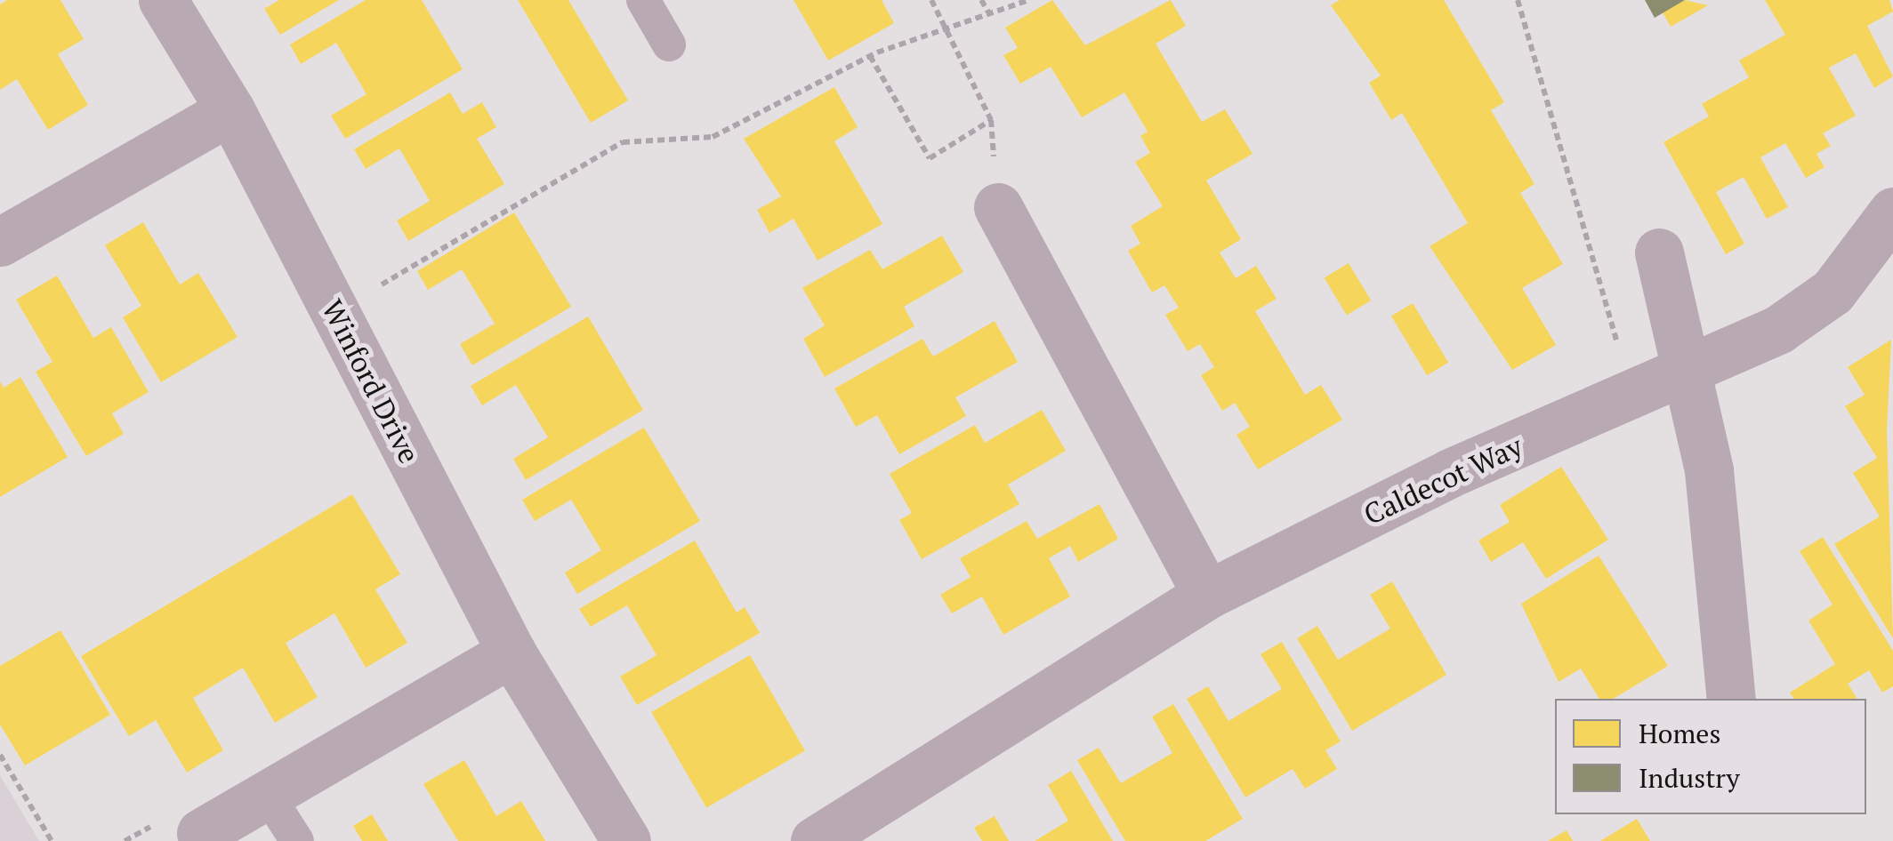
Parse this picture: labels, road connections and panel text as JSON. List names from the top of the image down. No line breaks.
{"streets":{"street":["Winford Drive","Caldecot Way"]},"legend":["Homes","Industry"]}
